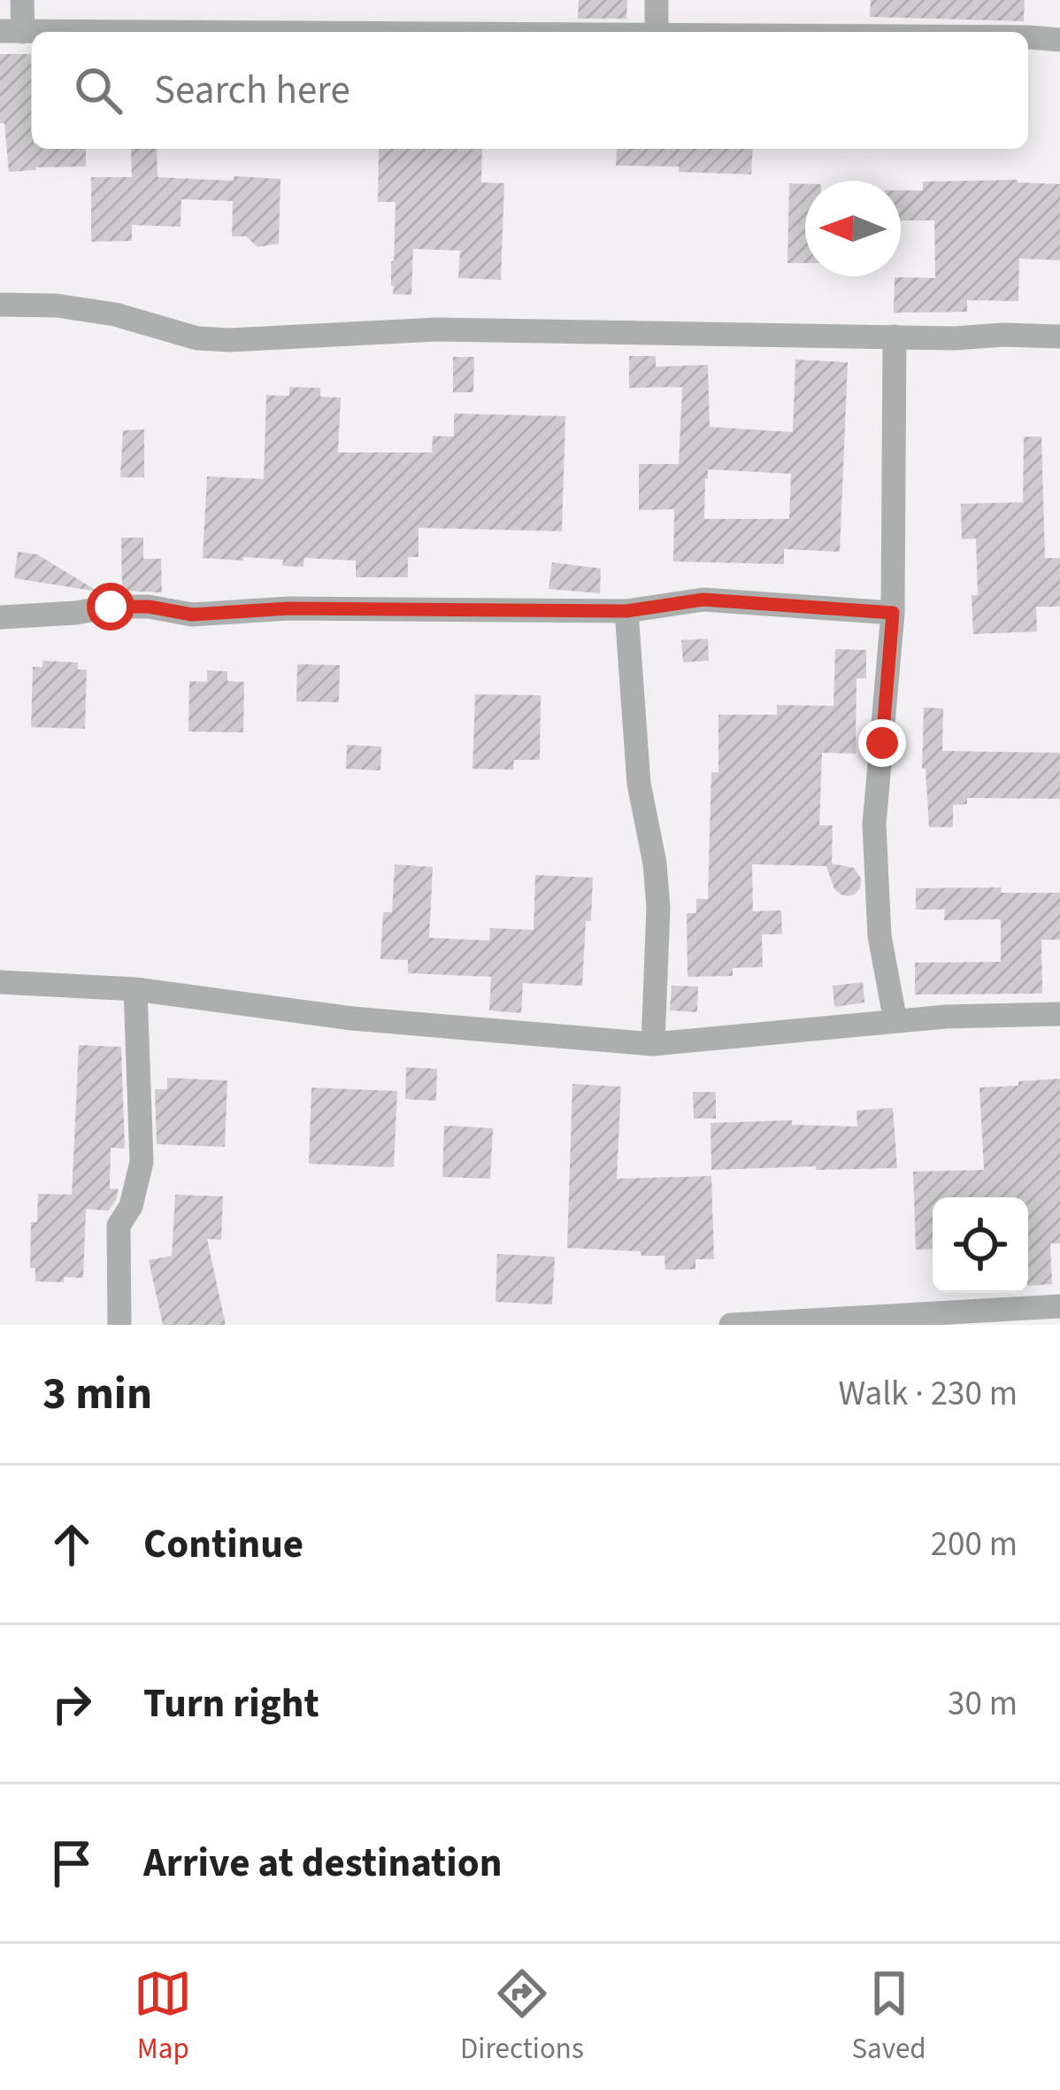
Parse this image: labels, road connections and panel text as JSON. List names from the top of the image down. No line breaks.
{"north":"left","page":{"search":"Search here","heading":["3 min","Walk · 230 m"],"list":[["Continue","200 m"],["Turn right","30 m"],"Arrive at destination"],"nav":["Map","Directions","Saved"]}}
